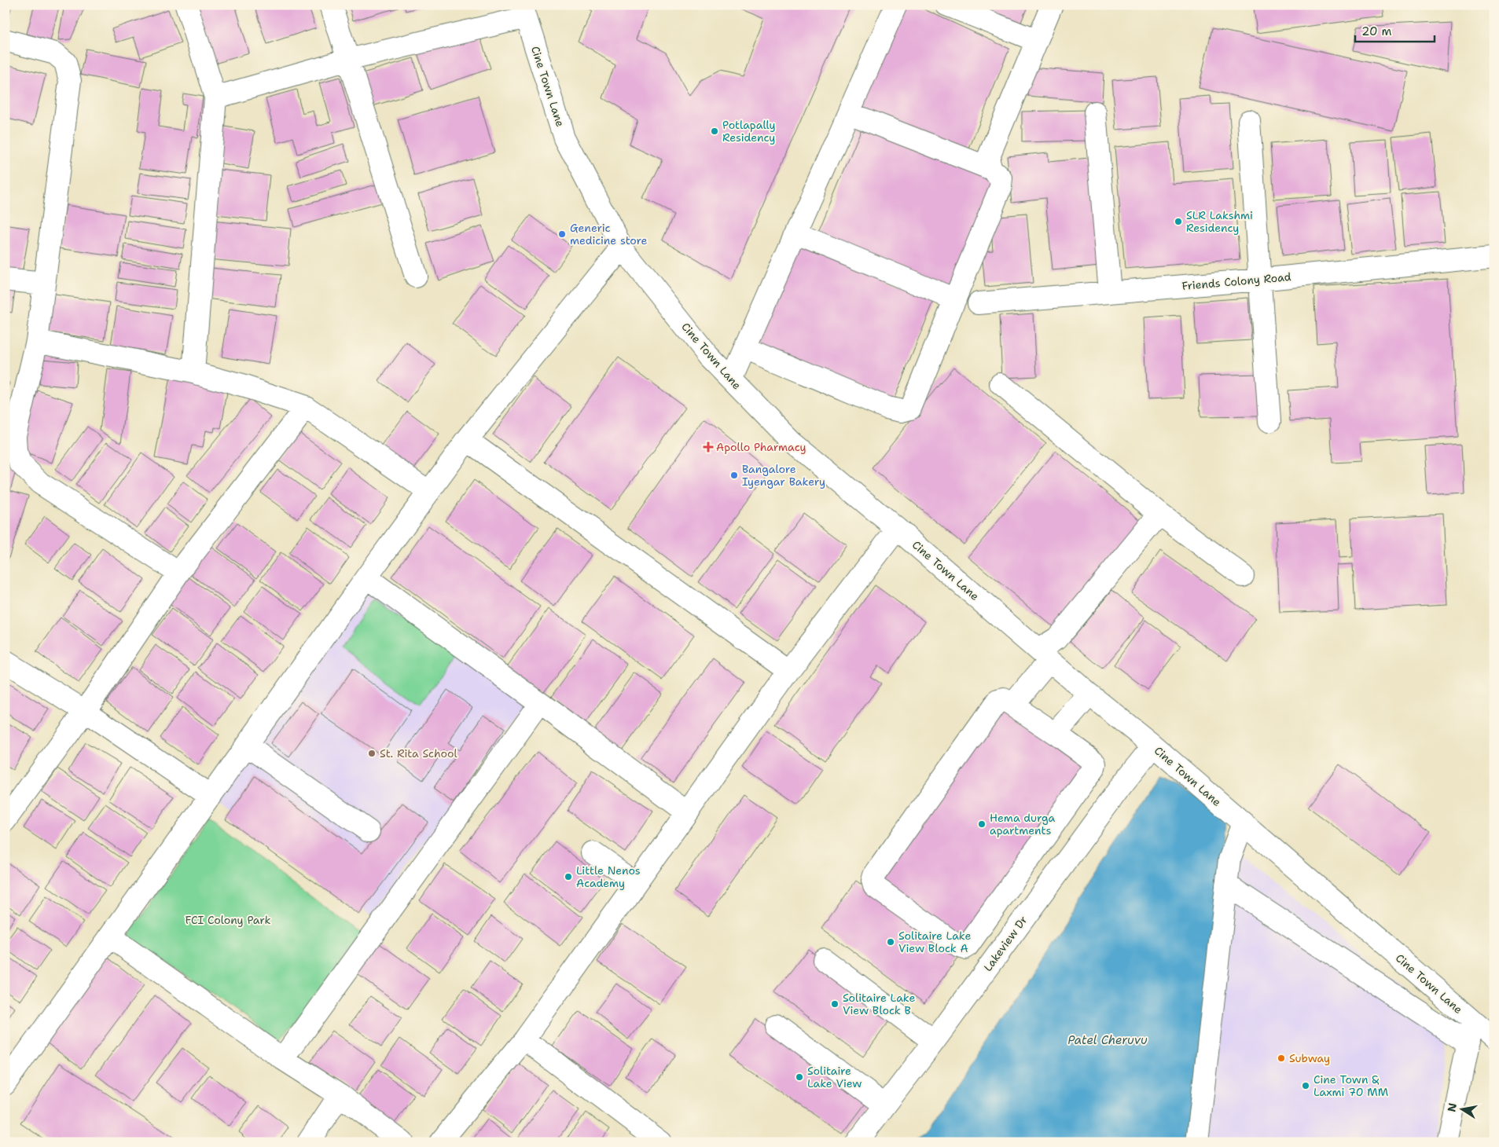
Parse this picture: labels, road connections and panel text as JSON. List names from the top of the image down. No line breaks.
{"streets":{"street":["Cine Town Lane","Friends Colony Road","Lakeview Dr"]},"crossings":[["Cine Town Lane","Lakeview Dr"]],"water":["Patel Cheruvu"],"parks":["FCI Colony Park"],"places":{"other":["Potlapally Residency","SLR Lakshmi Residency","Generic medicine store","Bangalore Iyengar Bakery","St. Rita School","Hema durga apartments","Little Nenos Academy","Solitaire Lake View Block A","Solitaire Lake View Block B","Subway","Solitaire Lake View","Cine Town & Laxmi 70 MM"],"health":["Apollo Pharmacy"]},"scale_bar":"20 m","north":"left"}
